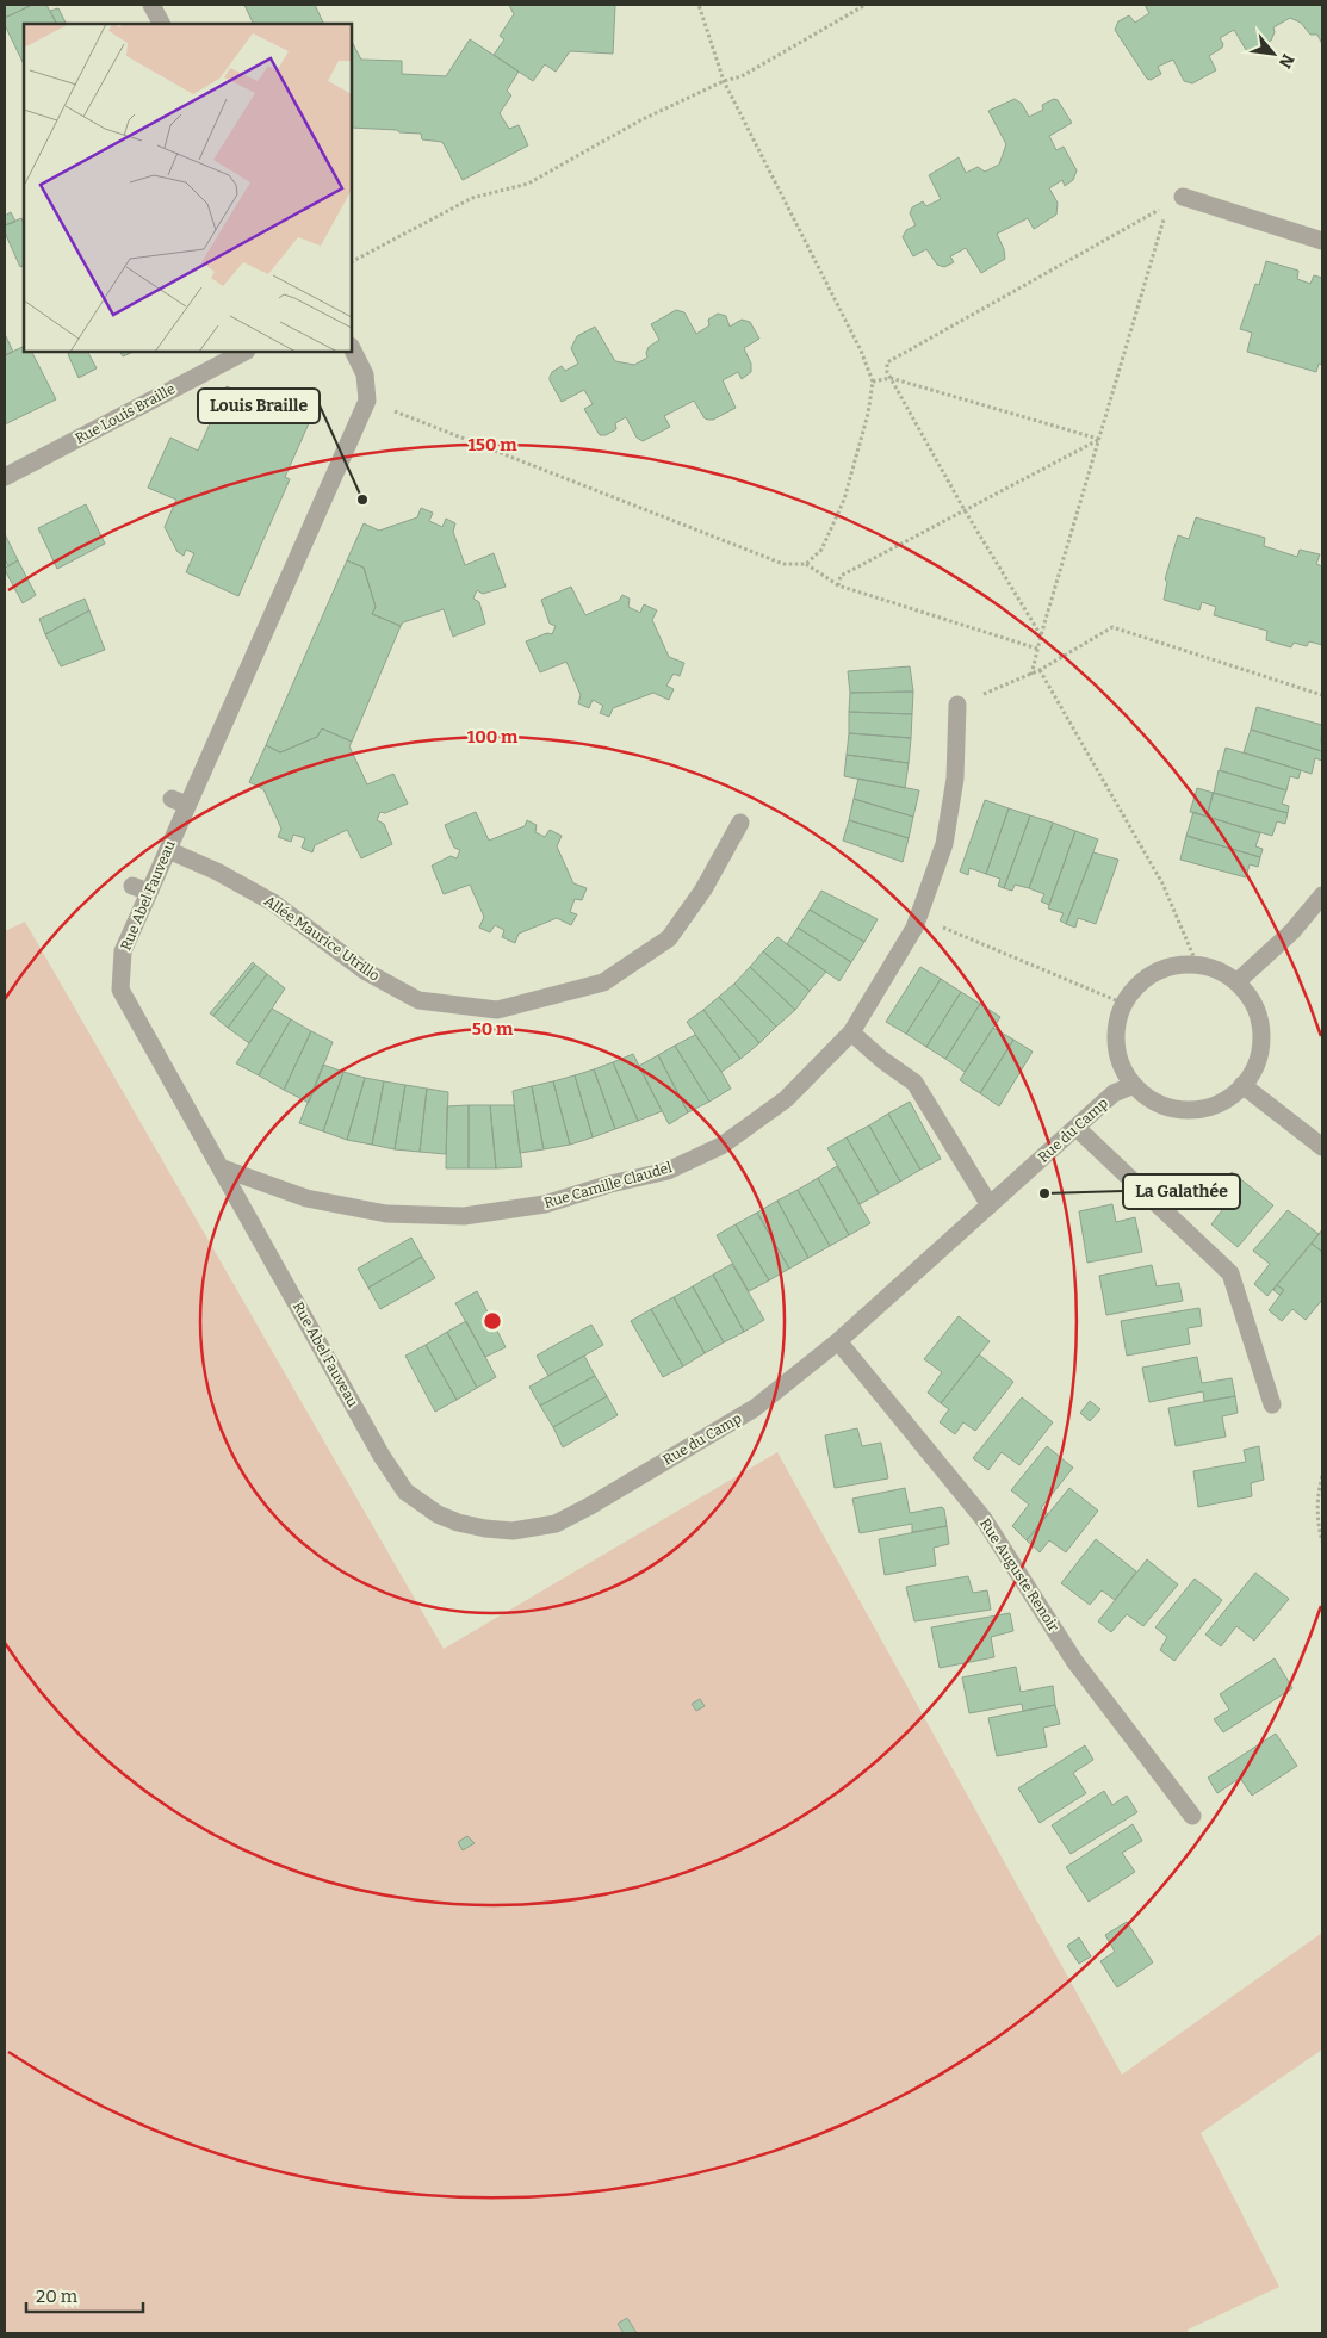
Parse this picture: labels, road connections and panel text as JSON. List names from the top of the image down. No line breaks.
{"streets":{"street":["Rue Louis Braille","Rue Abel Fauveau","Allée Maurice Utrillo","Rue du Camp","Rue Camille Claudel","Rue Auguste Renoir"]},"crossings":[["Rue Abel Fauveau","Allée Maurice Utrillo"],["Rue Abel Fauveau","Rue du Camp"],["Rue Abel Fauveau","Rue Camille Claudel"],["Rue du Camp","Rue Auguste Renoir"]],"places":["Louis Braille","La Galathée"],"scale_bar":"20 m","north":"bottom right","rings":["150 m","100 m","50 m"]}
